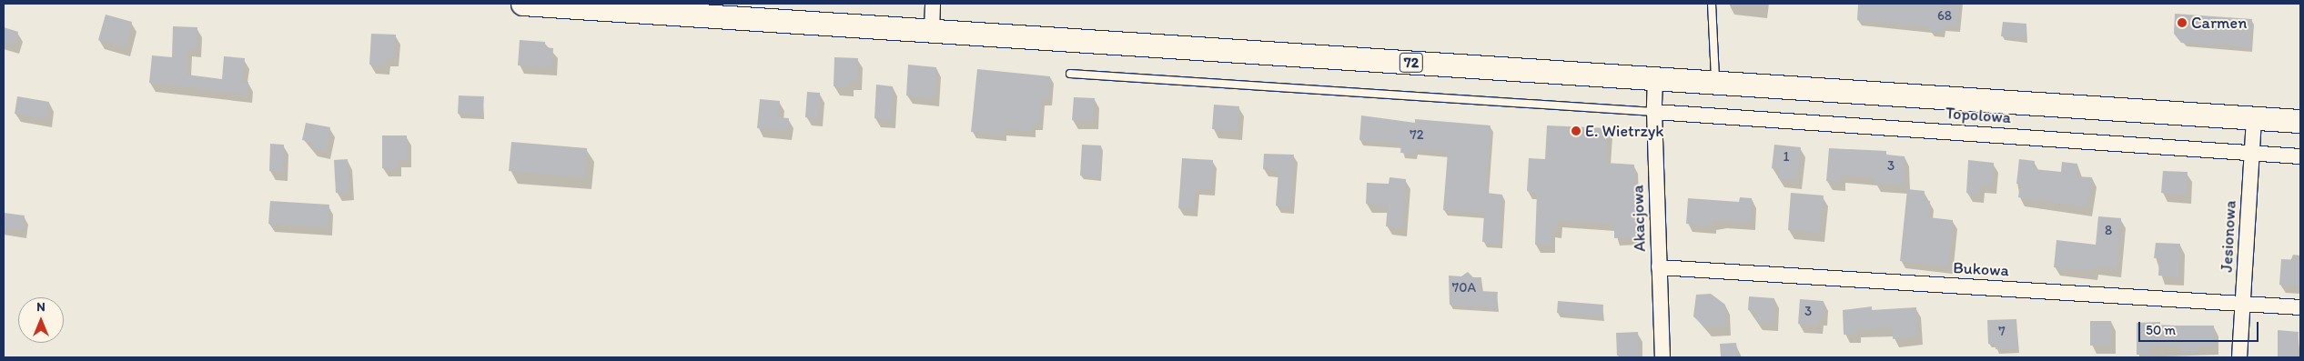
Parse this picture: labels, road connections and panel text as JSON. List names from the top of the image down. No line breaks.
{"streets":{"main road":["72"],"street":["Topolowa","Akacjowa","Jesionowa","Bukowa"]},"crossings":[["72","Akacjowa"],["72","Jesionowa"],["Topolowa","Akacjowa"],["Topolowa","Jesionowa"],["Akacjowa","Bukowa"],["Jesionowa","Bukowa"]],"places":["Carmen","E. Wietrzyk"],"house_numbers":["68","72","1","3","8","70A","3","7"],"scale_bar":"50 m","north":"top"}
